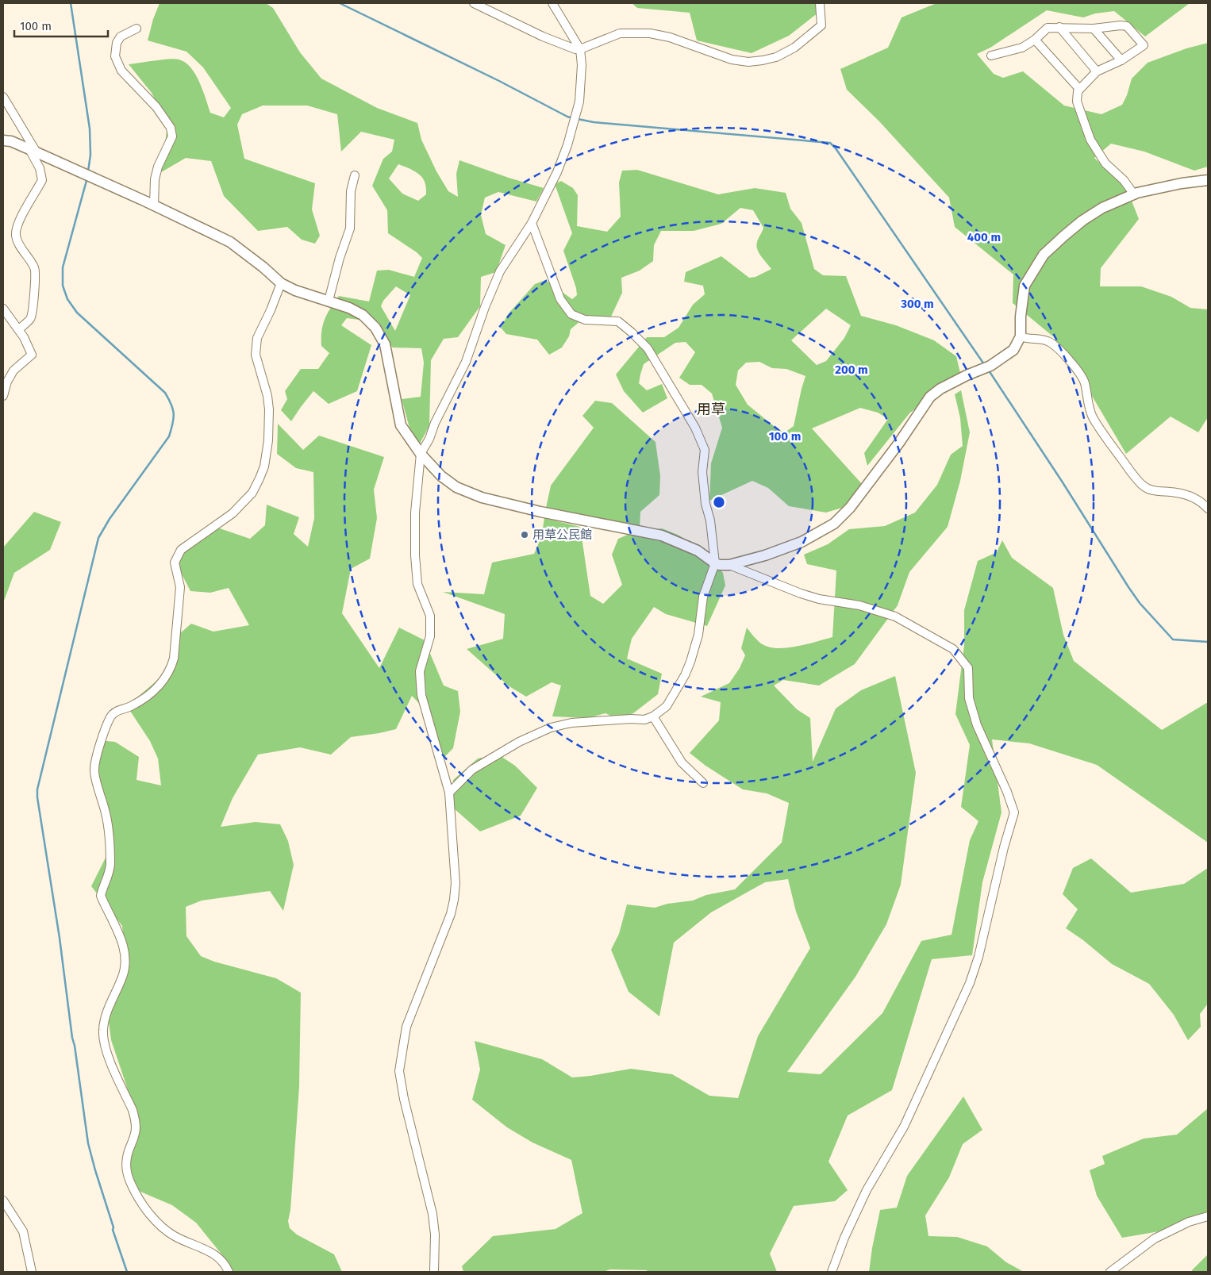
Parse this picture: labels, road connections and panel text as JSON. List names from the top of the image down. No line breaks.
{"districts":["用草"],"places":["用草公民館"],"scale_bar":"100 m","rings":["400 m","300 m","200 m","100 m"]}
